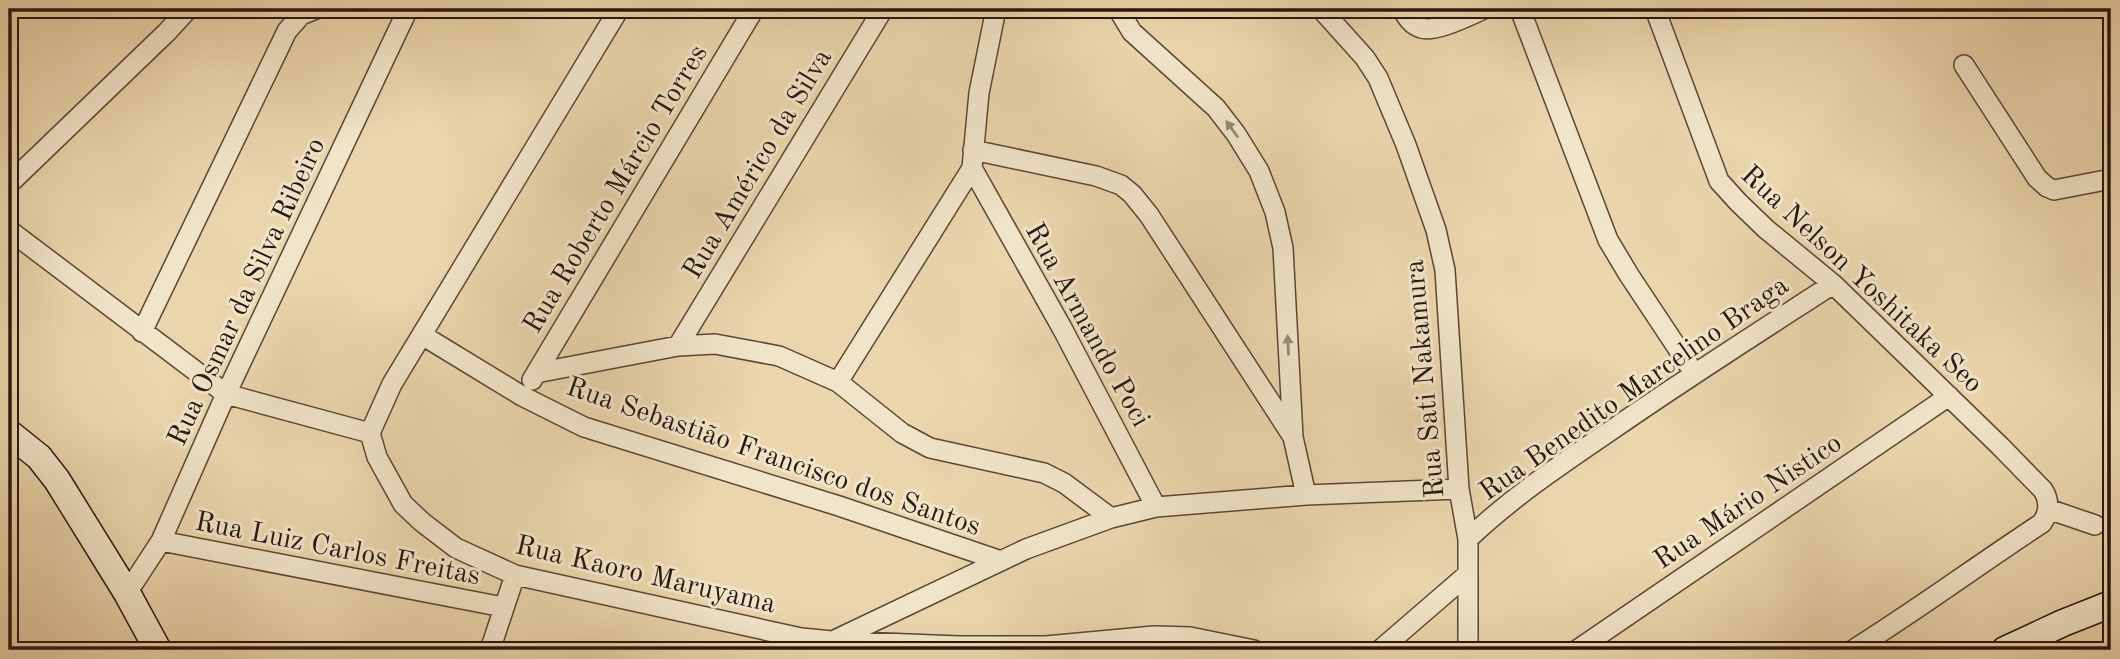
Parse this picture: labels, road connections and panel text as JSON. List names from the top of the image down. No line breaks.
{"streets":{"street":["Rua Américo da Silva","Rua Roberto Márcio Torres","Rua Nelson Yoshitaka Seo","Rua Osmar da Silva Ribeiro","Rua Armando Poci","Rua Sati Nakamura","Rua Benedito Marcelino Braga","Rua Sebastião Francisco dos Santos","Rua Mário Nistico","Rua Luiz Carlos Freitas","Rua Kaoro Maruyama"]},"crossings":[["Rua Roberto Márcio Torres","Rua Sebastião Francisco dos Santos"],["Rua Nelson Yoshitaka Seo","Rua Benedito Marcelino Braga"],["Rua Nelson Yoshitaka Seo","Rua Mário Nistico"],["Rua Osmar da Silva Ribeiro","Rua Luiz Carlos Freitas"],["Rua Armando Poci","Rua Benedito Marcelino Braga"],["Rua Sati Nakamura","Rua Benedito Marcelino Braga"],["Rua Benedito Marcelino Braga","Rua Sebastião Francisco dos Santos"],["Rua Benedito Marcelino Braga","Rua Kaoro Maruyama"]]}
